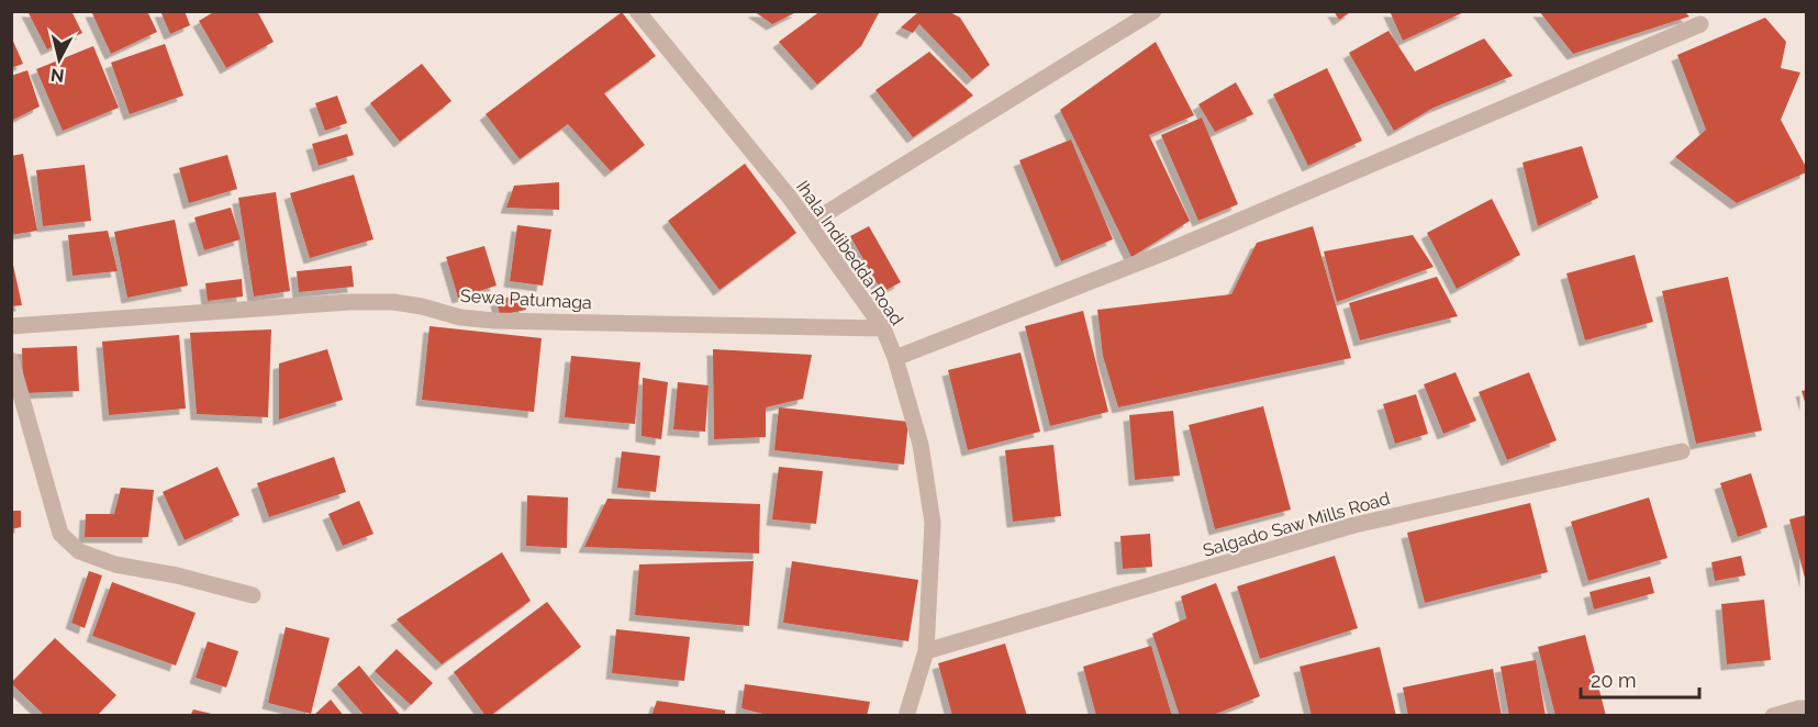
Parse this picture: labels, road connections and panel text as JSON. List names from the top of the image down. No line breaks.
{"streets":{"street":["Ihala Indibedda Road","Sewa Patumaga","Salgado Saw Mills Road"]},"crossings":[["Ihala Indibedda Road","Sewa Patumaga"],["Ihala Indibedda Road","Salgado Saw Mills Road"]],"scale_bar":"20 m","north":"bottom"}
